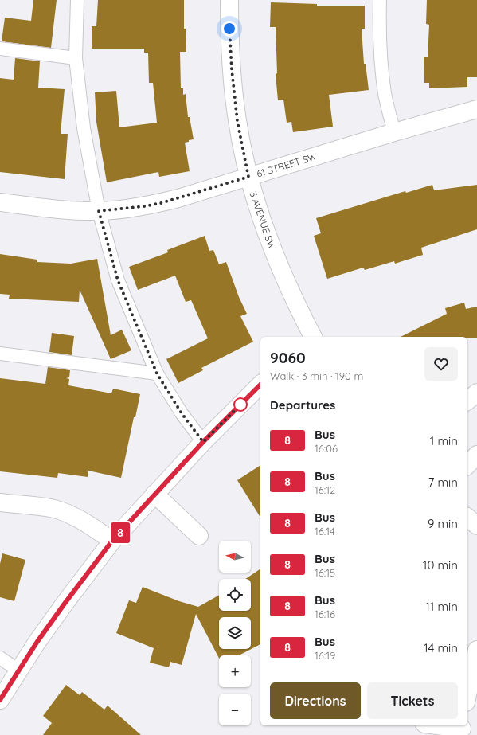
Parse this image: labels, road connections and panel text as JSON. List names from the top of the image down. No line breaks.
{"streets":{"street":["61 STREET SW","3 AVENUE SW"]},"crossings":[["61 STREET SW","3 AVENUE SW"]],"lines":["bus line 8"],"north":"left","page":{"on_map":"8","heading":[["9060","Walk · 3 min · 190 m"],"Departures"],"list":[{"mark":"8","name":"Bus","note":"16:06","value":"1 min"},{"mark":"8","name":"Bus","note":"16:12","value":"7 min"},{"mark":"8","name":"Bus","note":"16:14","value":"9 min"},{"mark":"8","name":"Bus","note":"16:15","value":"10 min"},{"mark":"8","name":"Bus","note":"16:16","value":"11 min"},{"mark":"8","name":"Bus","note":"16:19","value":"14 min"}],"map_buttons":["+","−"],"buttons":["Directions","Tickets"]}}
